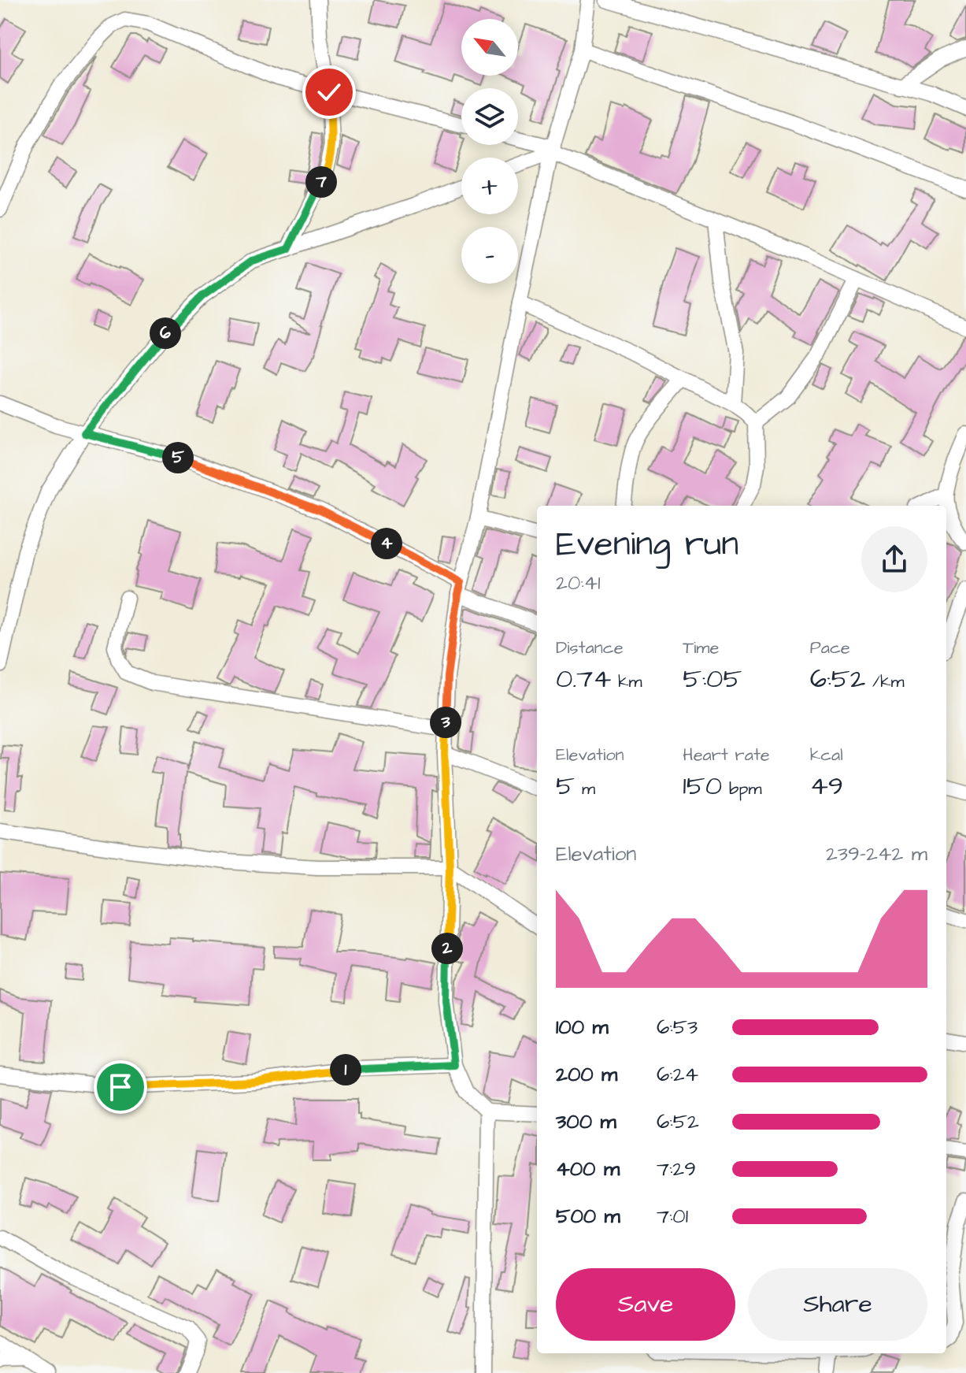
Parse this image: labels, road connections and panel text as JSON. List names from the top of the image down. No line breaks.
{"north":"top left","page":{"map_buttons":["+","−"],"pins":["7","6","5","4","3","2","1"],"heading":["Evening run","20:41"],"stats":[["Distance","0.74 km"],["Time","5:05"],["Pace","6:52 /km"],["Elevation","5 m"],["Heart rate","150 bpm"],["kcal","49"]],"chart":["Elevation","239–242 m"],"list":[{"name":"100 m","note":"6:53"},{"name":"200 m","note":"6:24"},{"name":"300 m","note":"6:52"},{"name":"400 m","note":"7:29"},{"name":"500 m","note":"7:01"}],"buttons":["Save","Share"]}}
